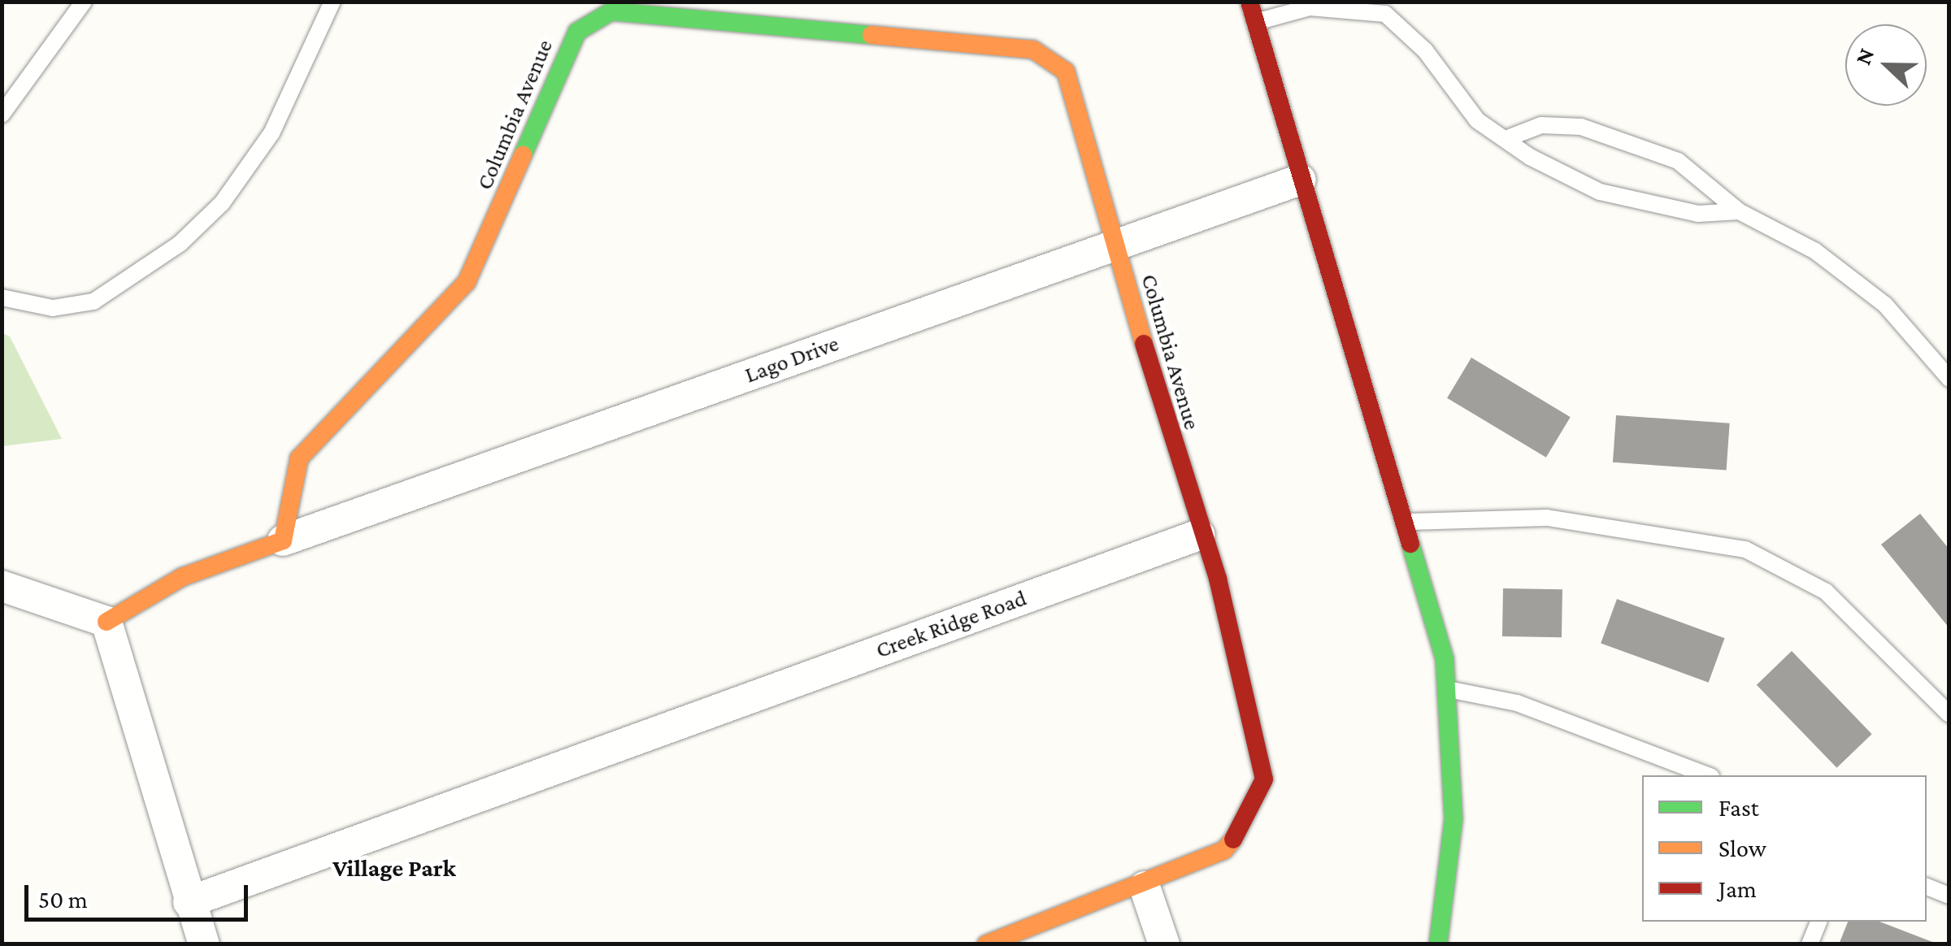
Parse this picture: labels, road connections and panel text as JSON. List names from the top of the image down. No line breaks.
{"streets":{"street":["Columbia Avenue","Lago Drive","Creek Ridge Road"]},"crossings":[["Columbia Avenue","Lago Drive"],["Columbia Avenue","Creek Ridge Road"]],"districts":["Village Park"],"legend":["Fast","Slow","Jam"],"scale_bar":"50 m","north":"left"}
